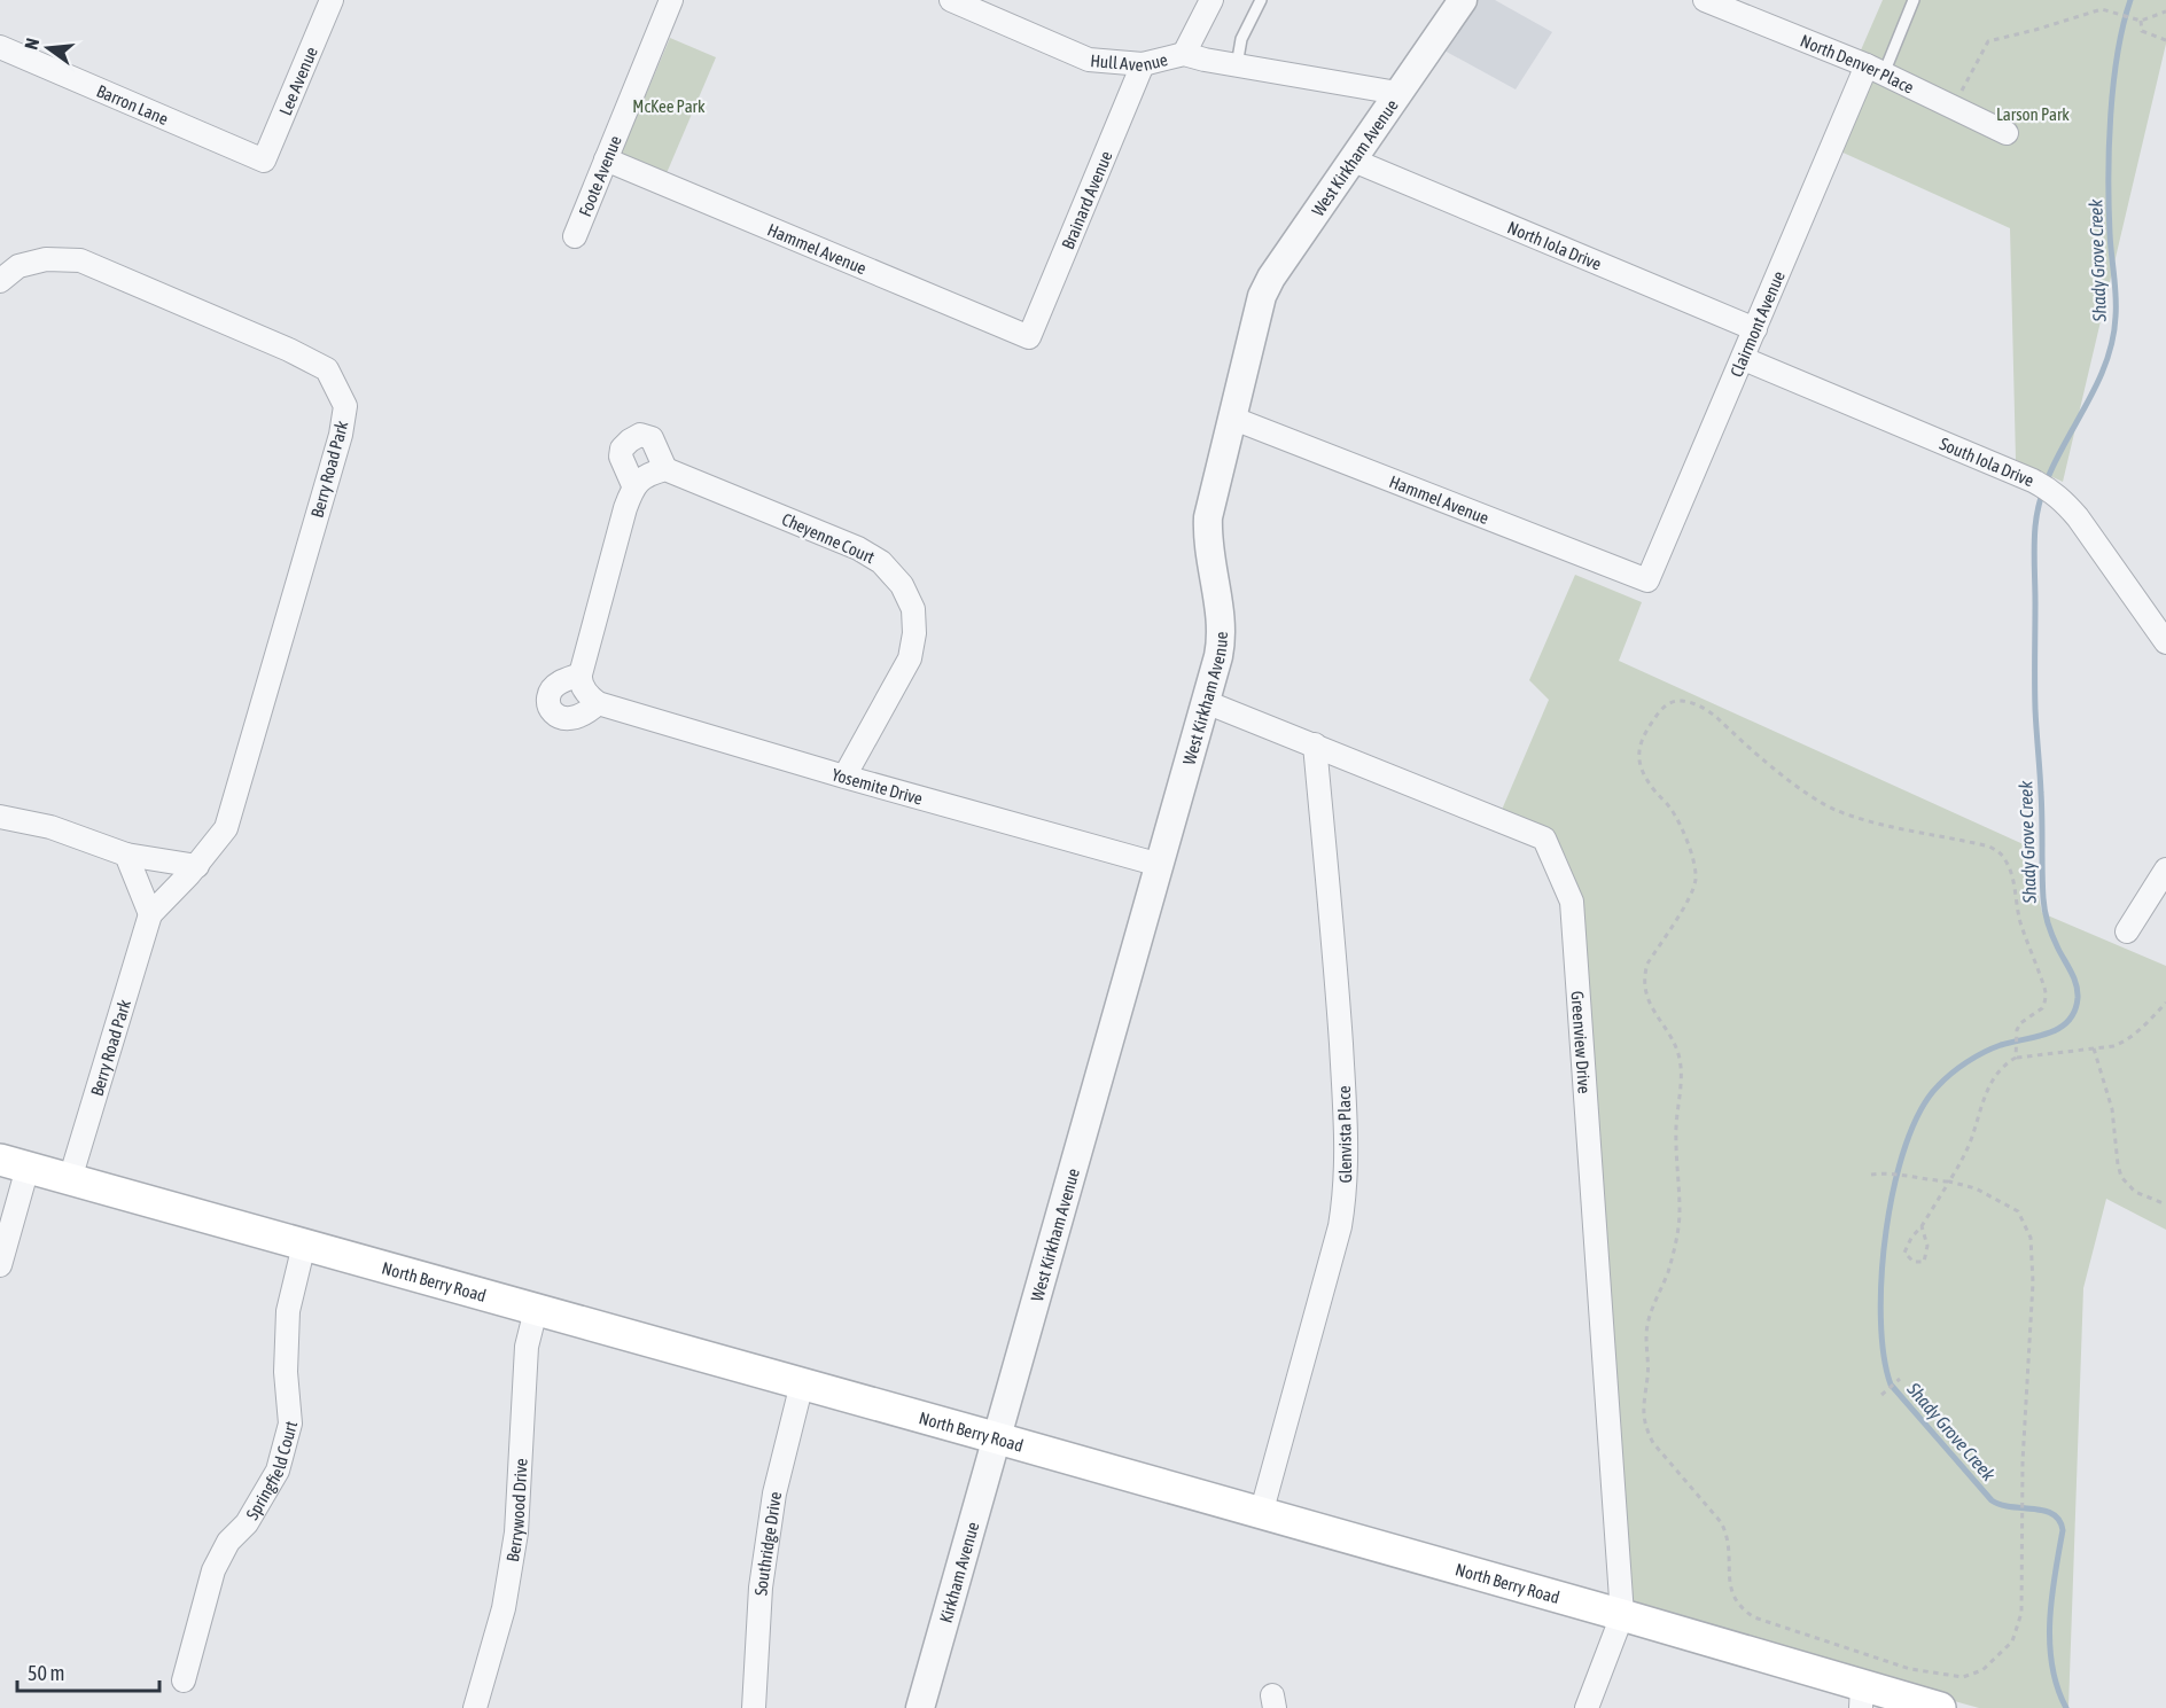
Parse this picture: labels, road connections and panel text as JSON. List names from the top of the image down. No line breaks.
{"streets":{"main road":["North Berry Road"],"street":["Hull Avenue","North Denver Place","Lee Avenue","Barron Lane","West Kirkham Avenue","Foote Avenue","Brainard Avenue","North Iola Drive","Hammel Avenue","Clairmont Avenue","South Iola Drive","Berry Road Park","Cheyenne Court","Yosemite Drive","Greenview Drive","Glenvista Place","Springfield Court","Berrywood Drive","Southridge Drive","Kirkham Avenue"]},"crossings":[["Hull Avenue","West Kirkham Avenue"],["Hull Avenue","Brainard Avenue"],["North Denver Place","Clairmont Avenue"],["Lee Avenue","Barron Lane"],["West Kirkham Avenue","North Iola Drive"],["West Kirkham Avenue","Hammel Avenue"],["West Kirkham Avenue","Yosemite Drive"],["West Kirkham Avenue","Greenview Drive"],["West Kirkham Avenue","North Berry Road"],["West Kirkham Avenue","Kirkham Avenue"],["Foote Avenue","Hammel Avenue"],["Brainard Avenue","Hammel Avenue"],["North Iola Drive","Clairmont Avenue"],["Hammel Avenue","Clairmont Avenue"],["Clairmont Avenue","South Iola Drive"],["Berry Road Park","North Berry Road"],["Cheyenne Court","Yosemite Drive"],["Greenview Drive","Glenvista Place"],["Greenview Drive","North Berry Road"],["Glenvista Place","North Berry Road"],["North Berry Road","Springfield Court"],["North Berry Road","Berrywood Drive"],["North Berry Road","Southridge Drive"],["North Berry Road","Kirkham Avenue"]],"water":["Shady Grove Creek"],"parks":["McKee Park","Larson Park"],"scale_bar":"50 m","north":"left"}
